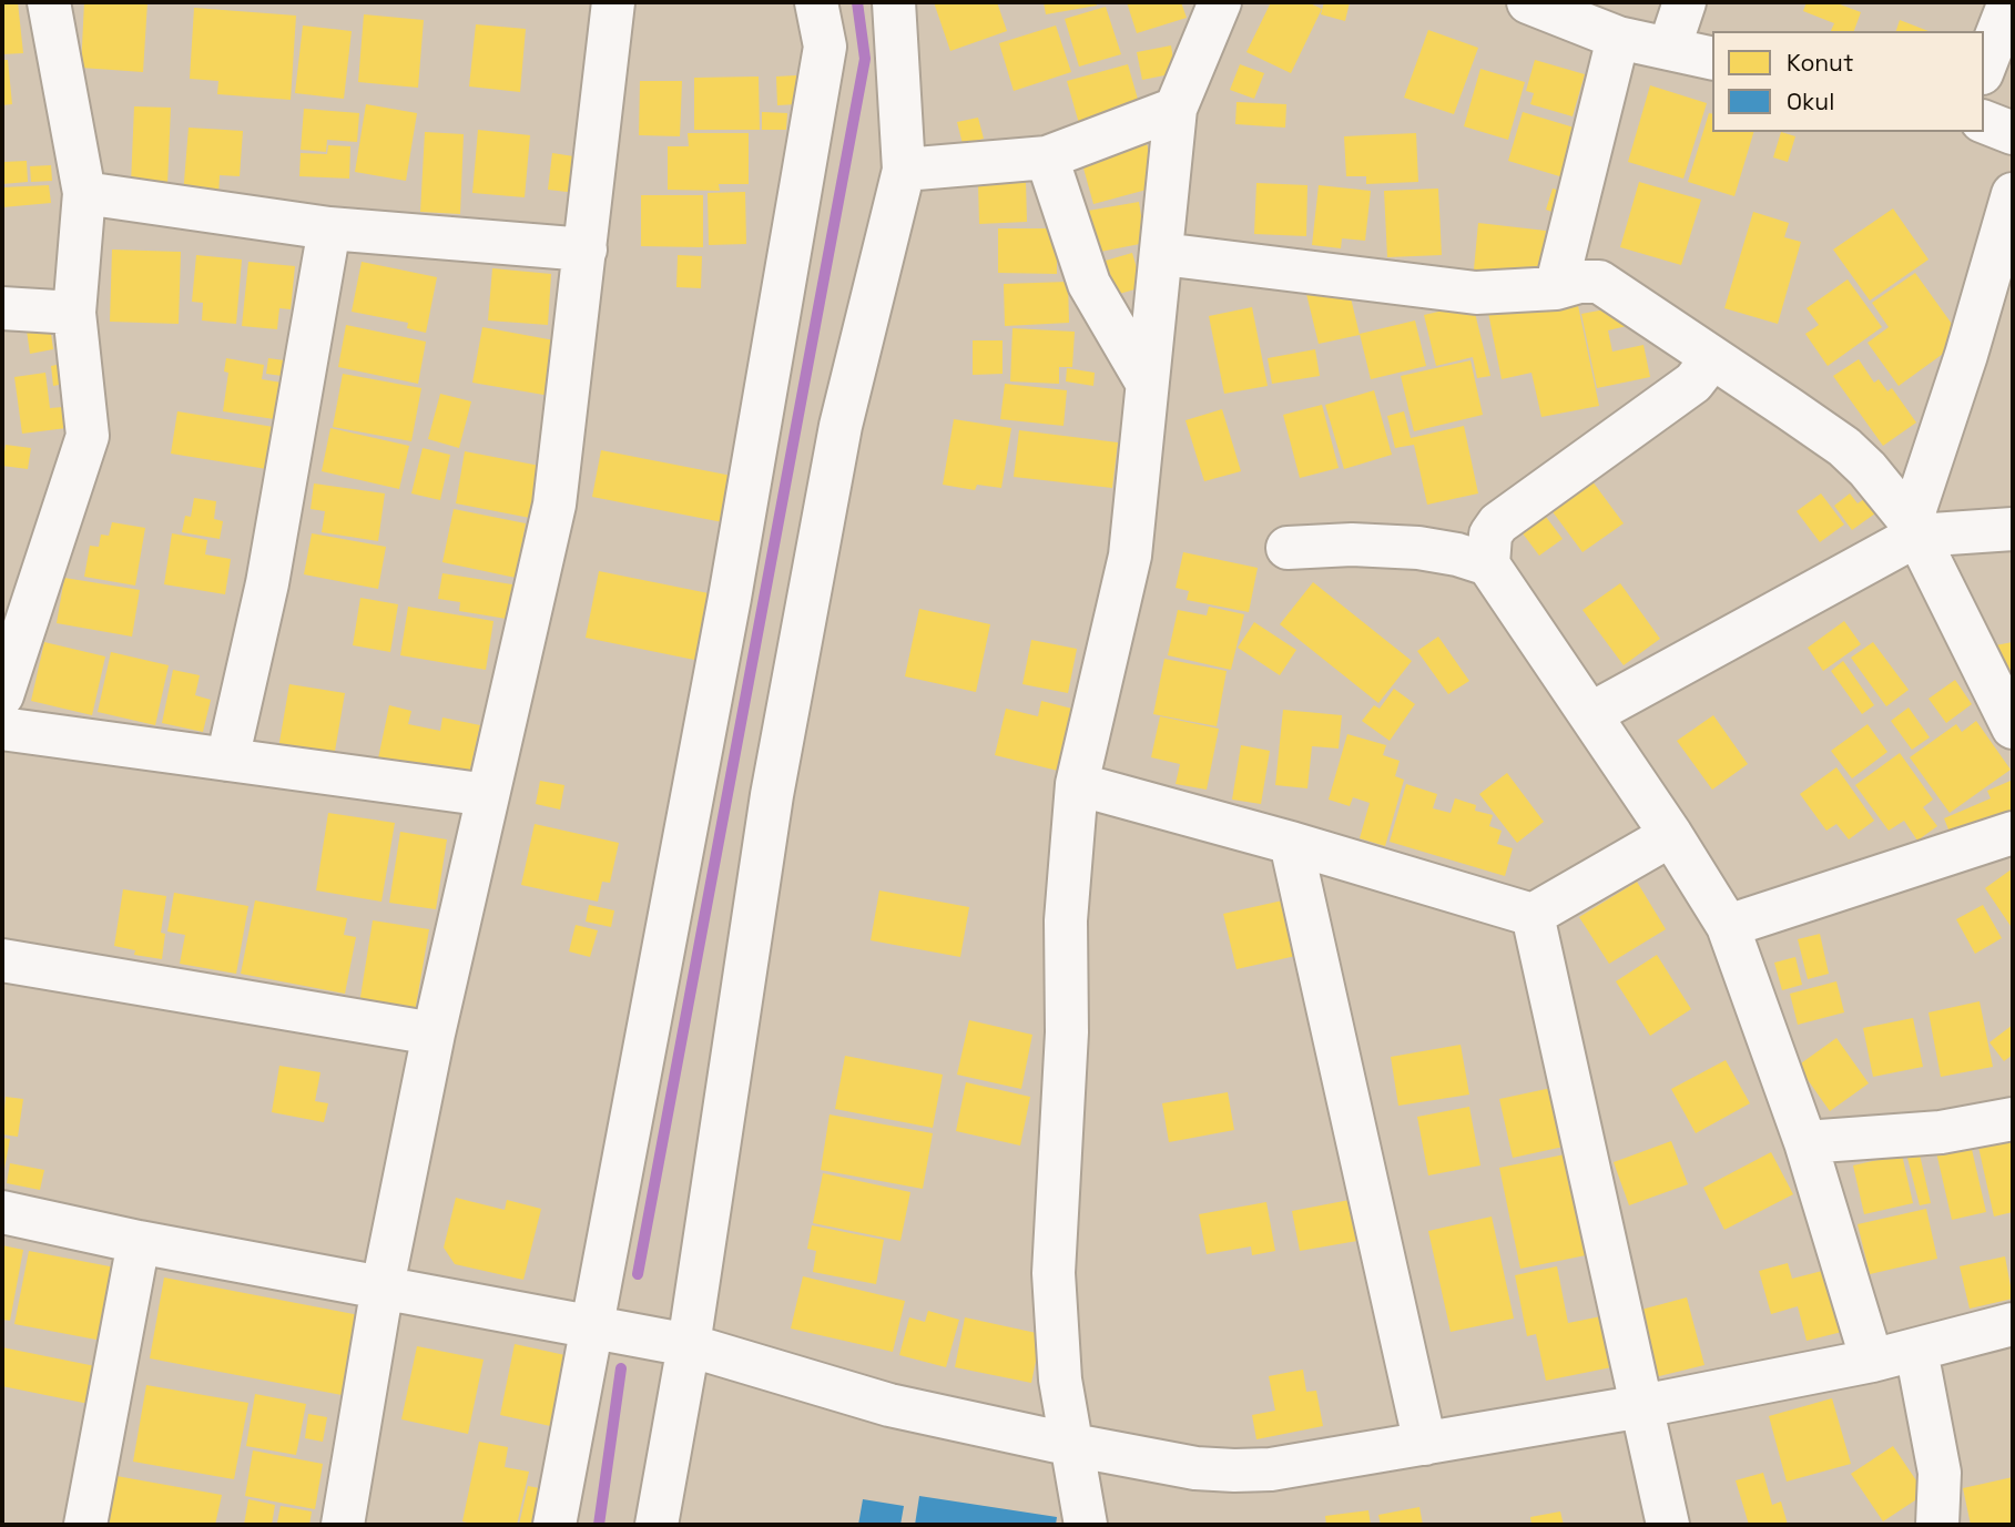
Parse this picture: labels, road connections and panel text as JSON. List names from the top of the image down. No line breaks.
{"legend":["Konut","Okul"]}
